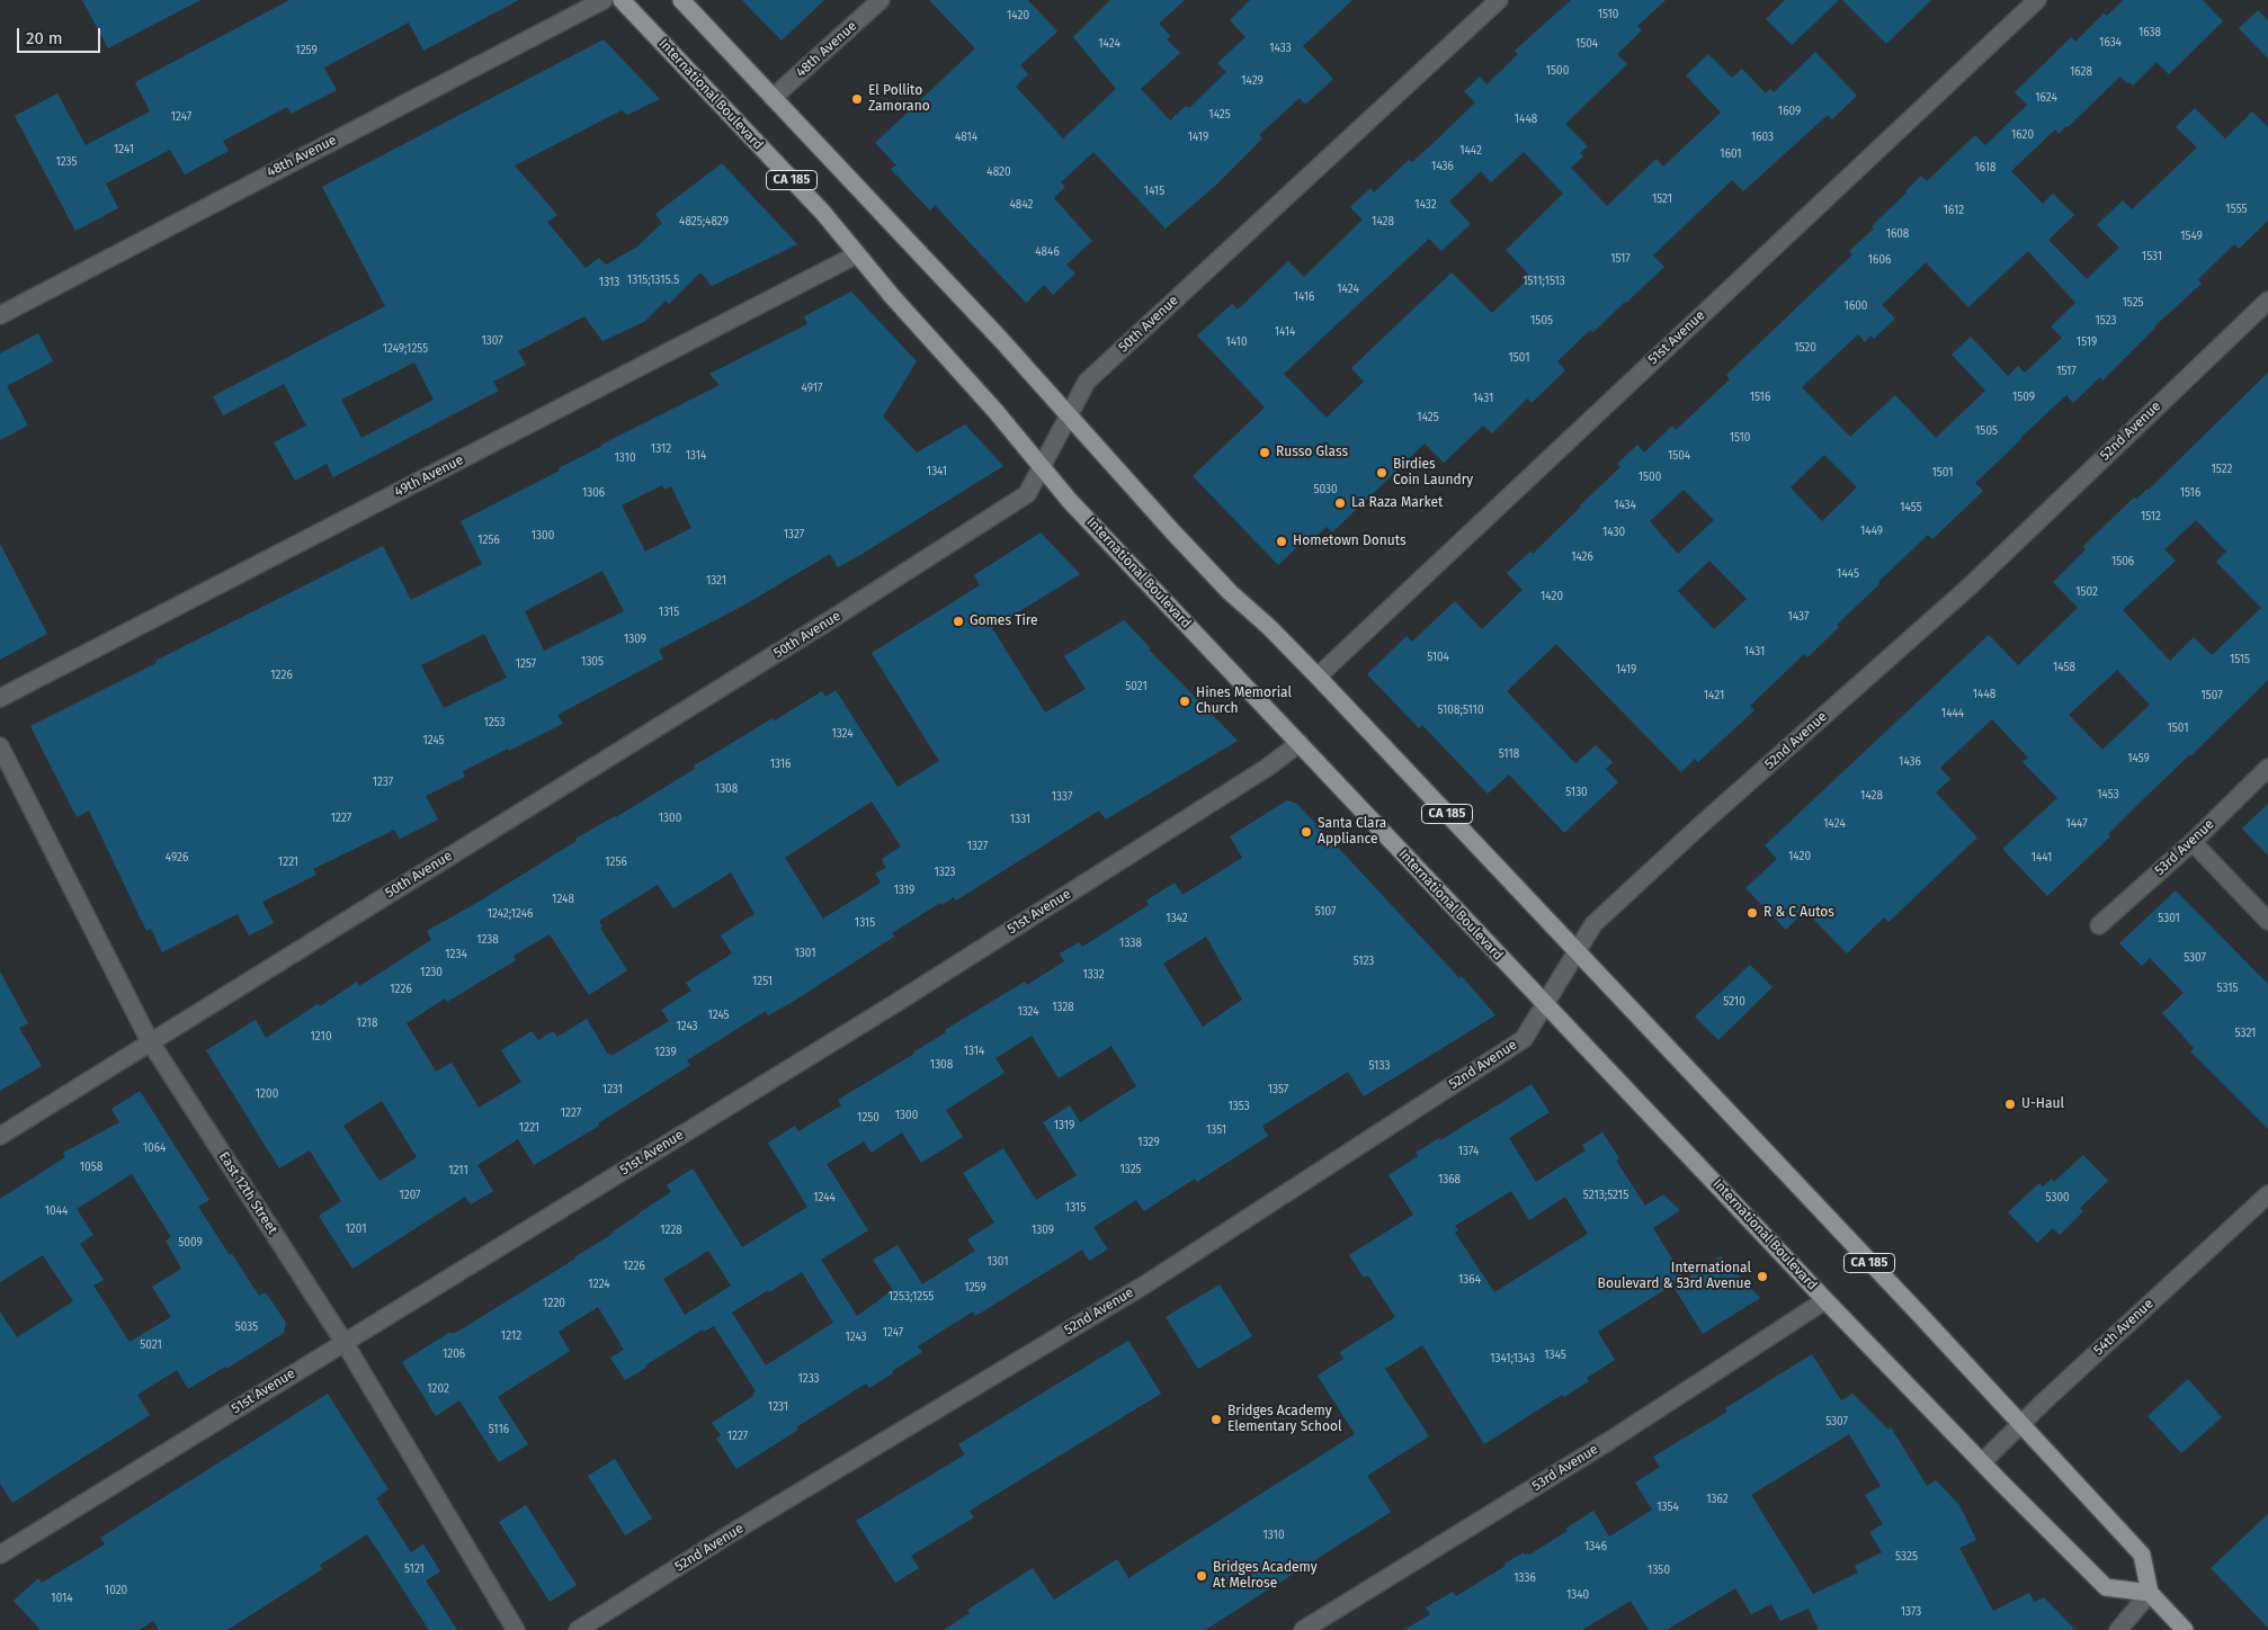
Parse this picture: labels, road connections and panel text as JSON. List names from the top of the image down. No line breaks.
{"streets":{"main road":["International Boulevard","CA 185"],"street":["48th Avenue","50th Avenue","51st Avenue","52nd Avenue","49th Avenue","53rd Avenue","East 12th Street","54th Avenue"]},"crossings":[["48th Avenue","CA 185"],["International Boulevard","CA 185"],["International Boulevard","50th Avenue"],["International Boulevard","51st Avenue"],["International Boulevard","52nd Avenue"],["International Boulevard","49th Avenue"],["International Boulevard","53rd Avenue"],["International Boulevard","54th Avenue"],["CA 185","50th Avenue"],["CA 185","51st Avenue"],["CA 185","52nd Avenue"],["CA 185","54th Avenue"],["50th Avenue","East 12th Street"],["51st Avenue","East 12th Street"]],"places":["El Pollito Zamorano","Russo Glass","Birdies Coin Laundry","La Raza Market","Hometown Donuts","Gomes Tire","Hines Memorial Church","Santa Clara Appliance","R & C Autos","U-Haul","International Boulevard & 53rd Avenue","Bridges Academy Elementary School","Bridges Academy At Melrose"],"house_numbers":["1510","1420","1638","1634","1424","1504","1433","1259","1500","1628","1429","1624","1609","1425","1247","1448","1620","4814","1419","1603","1241","1442","1601","1235","1436","1618","4820","1415","1521","4842","1432","1555","1612","4825;4829","1428","1608","1549","4846","1531","1517","1606","1315;1315.5","1511;1513","1313","1424","1416","1525","1600","1505","1523","1414","1307","1410","1519","1520","1249;1255","1501","1517","4917","1516","1509","1431","1425","1505","1510","1312","1314","1504","1310","1522","1341","1501","1500","5030","1306","1516","1434","1455","1512","1449","1430","1327","1300","1256","1426","1506","1445","1321","1502","1420","1315","1437","1309","1431","5104","1515","1305","1257","1458","1419","1226","5021","1448","1421","1507","5108;5110","1444","1253","1501","1324","1245","5118","1459","1436","1316","1237","1308","5130","1453","1428","1337","1227","1300","1331","1424","1447","1327","1420","4926","1441","1221","1256","1323","1319","1248","5107","1242;1246","1342","5301","1315","1238","1338","1301","1234","5307","5123","1230","1332","1251","5315","1226","5210","1328","1324","1245","1218","1243","5321","1210","1314","1239","1308","5133","1231","1357","1200","1353","1227","1300","1250","1319","1221","1351","1329","1064","1374","1058","1325","1211","1368","1207","5213;5215","1244","5300","1315","1044","1201","1228","1309","5009","1301","1226","1364","1224","1259","1253;1255","1220","5035","1247","1212","1243","5021","1206","1345","1341;1343","1233","1202","1231","5307","5116","1227","1362","1354","1310","1346","5325","5121","1350","1336","1020","1340","1014","1373"],"scale_bar":"20 m"}
